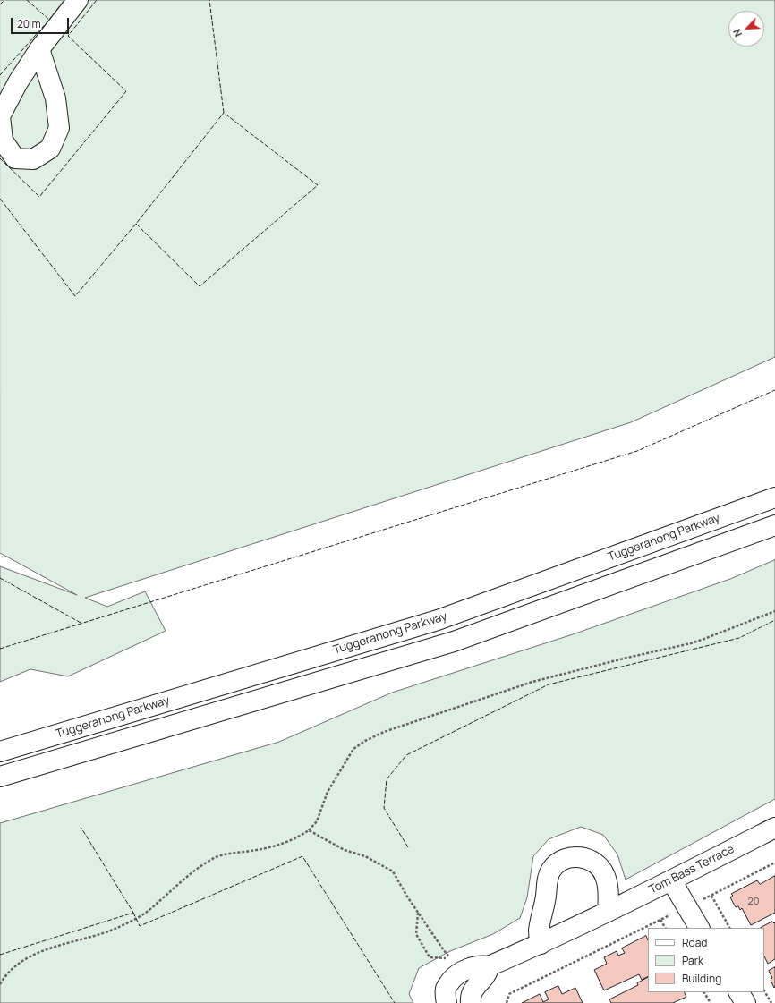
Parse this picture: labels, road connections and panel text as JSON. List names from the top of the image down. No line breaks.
{"streets":{"main road":["Tuggeranong Parkway","Tom Bass Terrace"]},"house_numbers":["20"],"legend":["Road","Park","Building"],"scale_bar":"20 m","north":"bottom left"}
